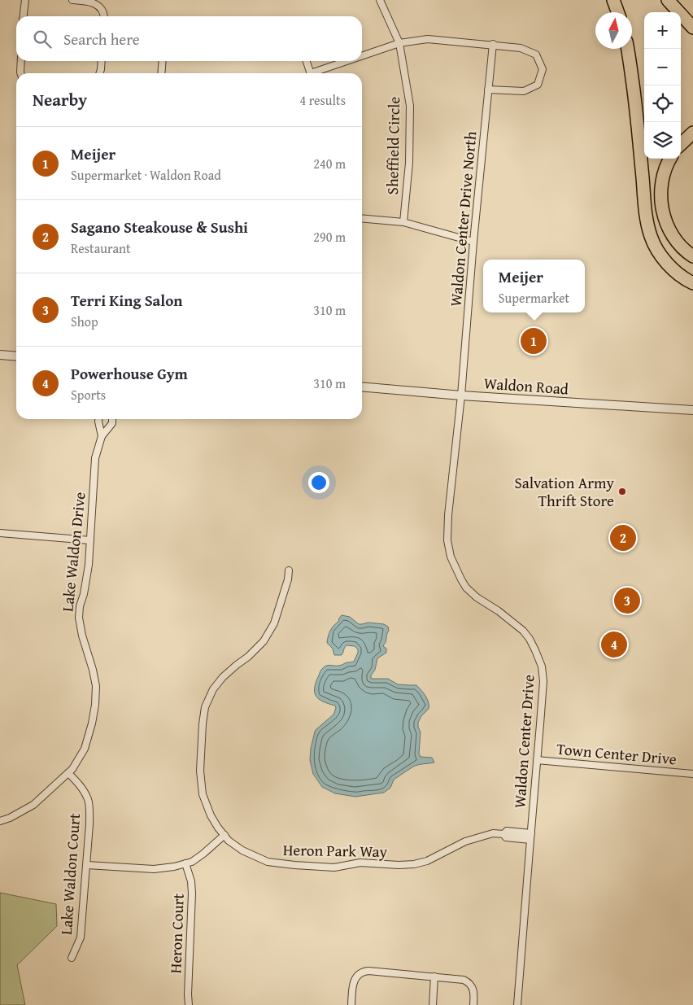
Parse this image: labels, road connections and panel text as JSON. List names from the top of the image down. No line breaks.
{"streets":{"street":["Sheffield Circle","Waldon Center Drive North","Waldon Road","Lake Waldon Drive","Waldon Center Drive","Town Center Drive","Heron Park Way","Lake Waldon Court","Heron Court"]},"crossings":[["Waldon Center Drive North","Waldon Road"],["Waldon Center Drive North","Waldon Center Drive"],["Waldon Road","Waldon Center Drive"],["Lake Waldon Drive","Lake Waldon Court"],["Waldon Center Drive","Town Center Drive"],["Waldon Center Drive","Heron Park Way"]],"places":["Salvation Army Thrift Store"],"north":"top","page":{"map_buttons":["+","−"],"search":"Search here","heading":["Nearby","4 results"],"list":[{"mark":"1","name":"Meijer","note":"Supermarket · Waldon Road","value":"240 m"},{"mark":"2","name":"Sagano Steakouse & Sushi","note":"Restaurant","value":"290 m"},{"mark":"3","name":"Terri King Salon","note":"Shop","value":"310 m"},{"mark":"4","name":"Powerhouse Gym","note":"Sports","value":"310 m"}],"popup":["Meijer","Supermarket"],"pins":["1","2","3","4"]}}
